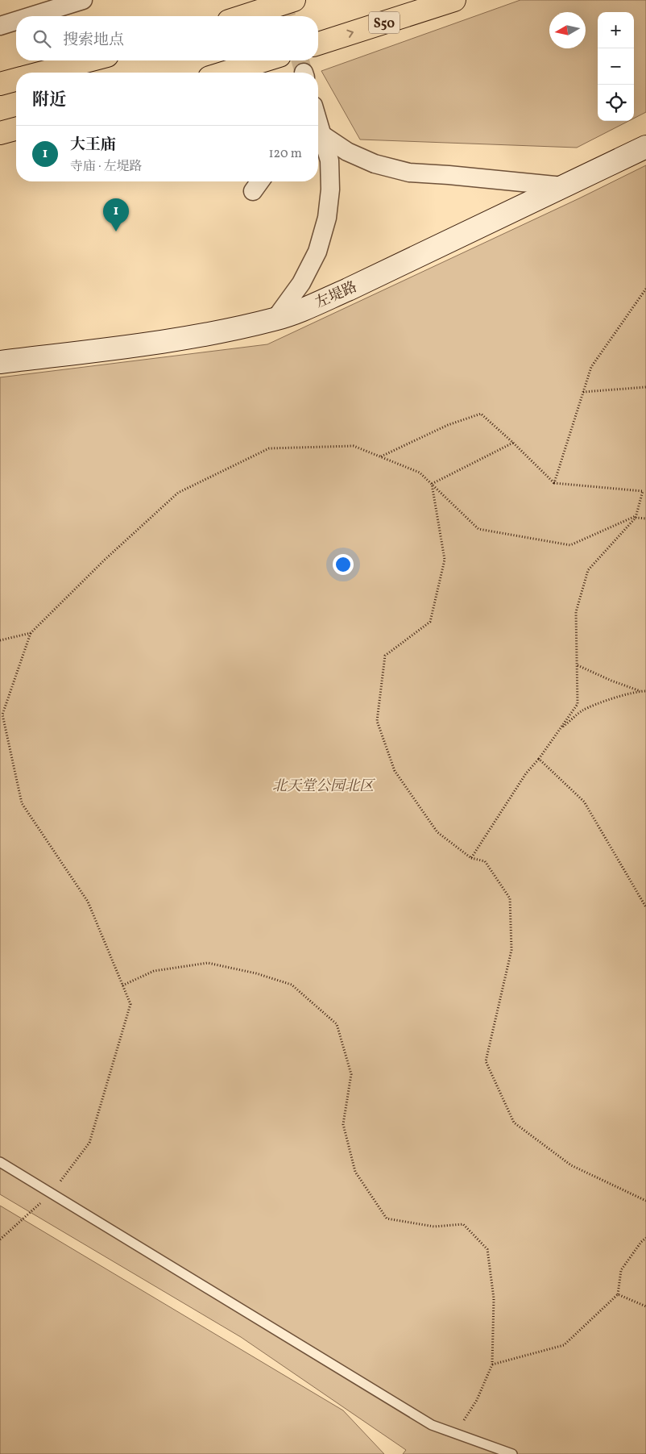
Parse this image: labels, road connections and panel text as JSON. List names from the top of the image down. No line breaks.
{"streets":{"highway":["S50"],"main road":["左堤路"]},"parks":["北天堂公园北区"],"north":"left","page":{"map_buttons":["+","−"],"search":"搜索地点","heading":"附近","list":[{"mark":"1","name":"大王庙","note":"寺庙 · 左堤路","value":"120 m"}],"pins":"1"}}
